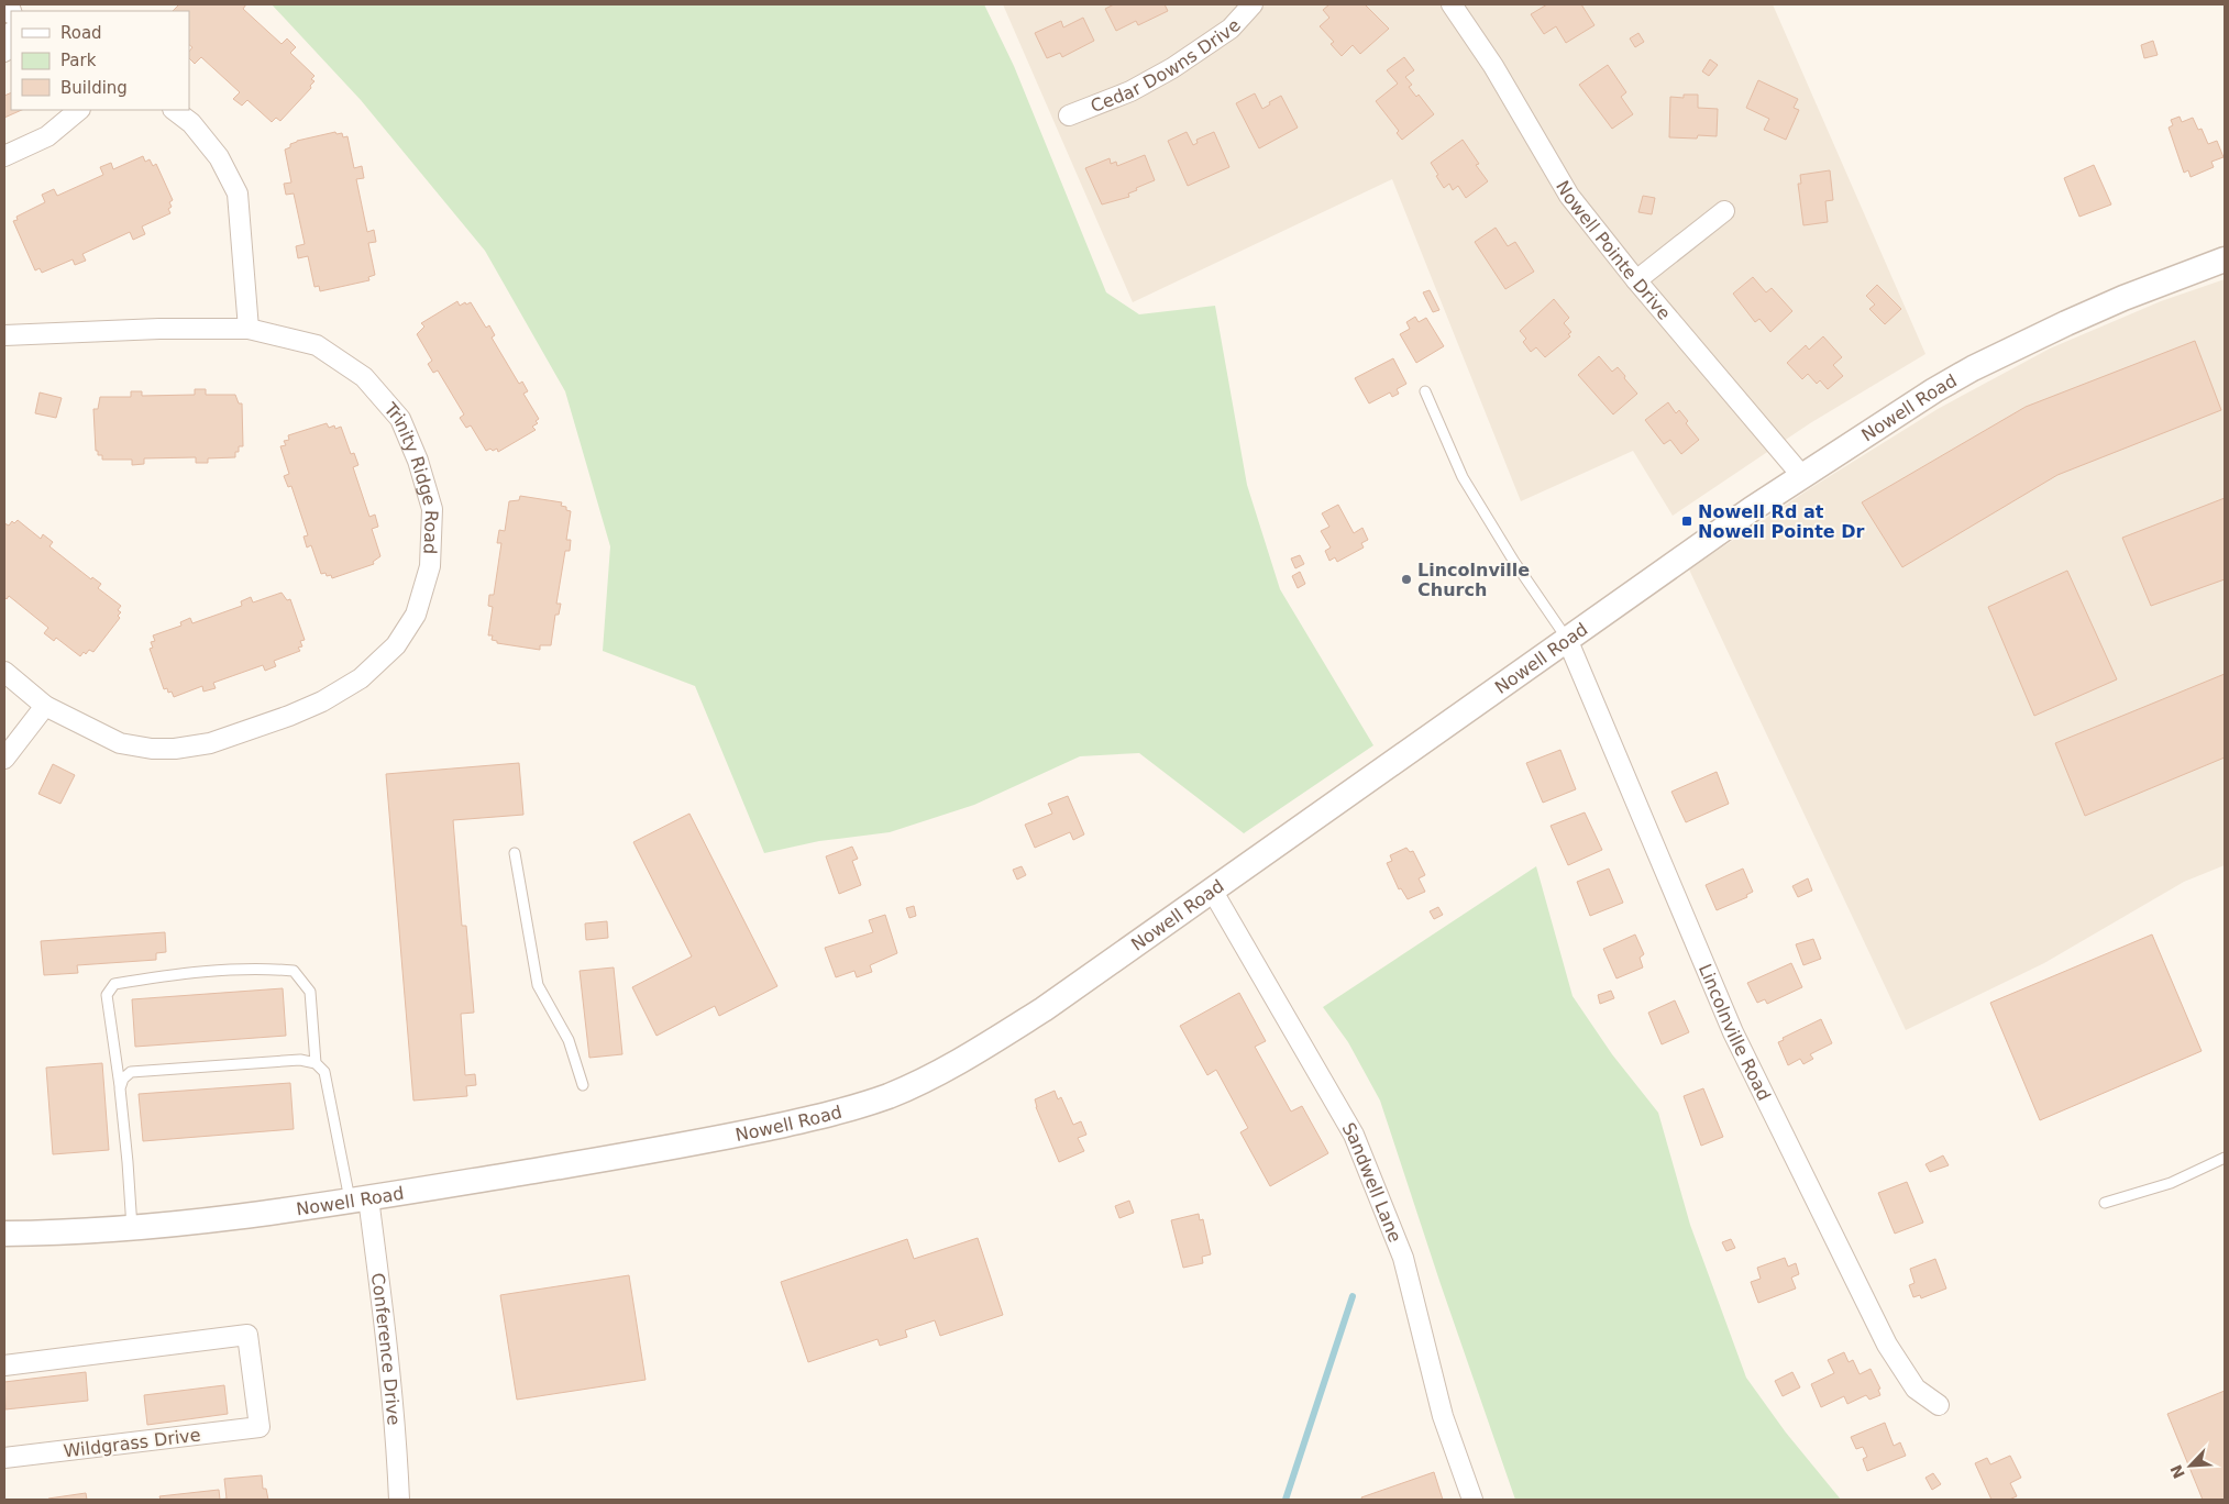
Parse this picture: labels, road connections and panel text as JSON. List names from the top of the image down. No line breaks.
{"streets":{"street":["Cedar Downs Drive","Nowell Pointe Drive","Nowell Road","Trinity Ridge Road","Lincolnville Road","Sandwell Lane","Conference Drive","Wildgrass Drive"]},"crossings":[["Nowell Pointe Drive","Nowell Road"],["Nowell Road","Lincolnville Road"],["Nowell Road","Sandwell Lane"],["Nowell Road","Conference Drive"]],"places":{"transit":["Nowell Rd at Nowell Pointe Dr"],"other":["Lincolnville Church"]},"legend":["Road","Park","Building"],"north":"bottom left"}
